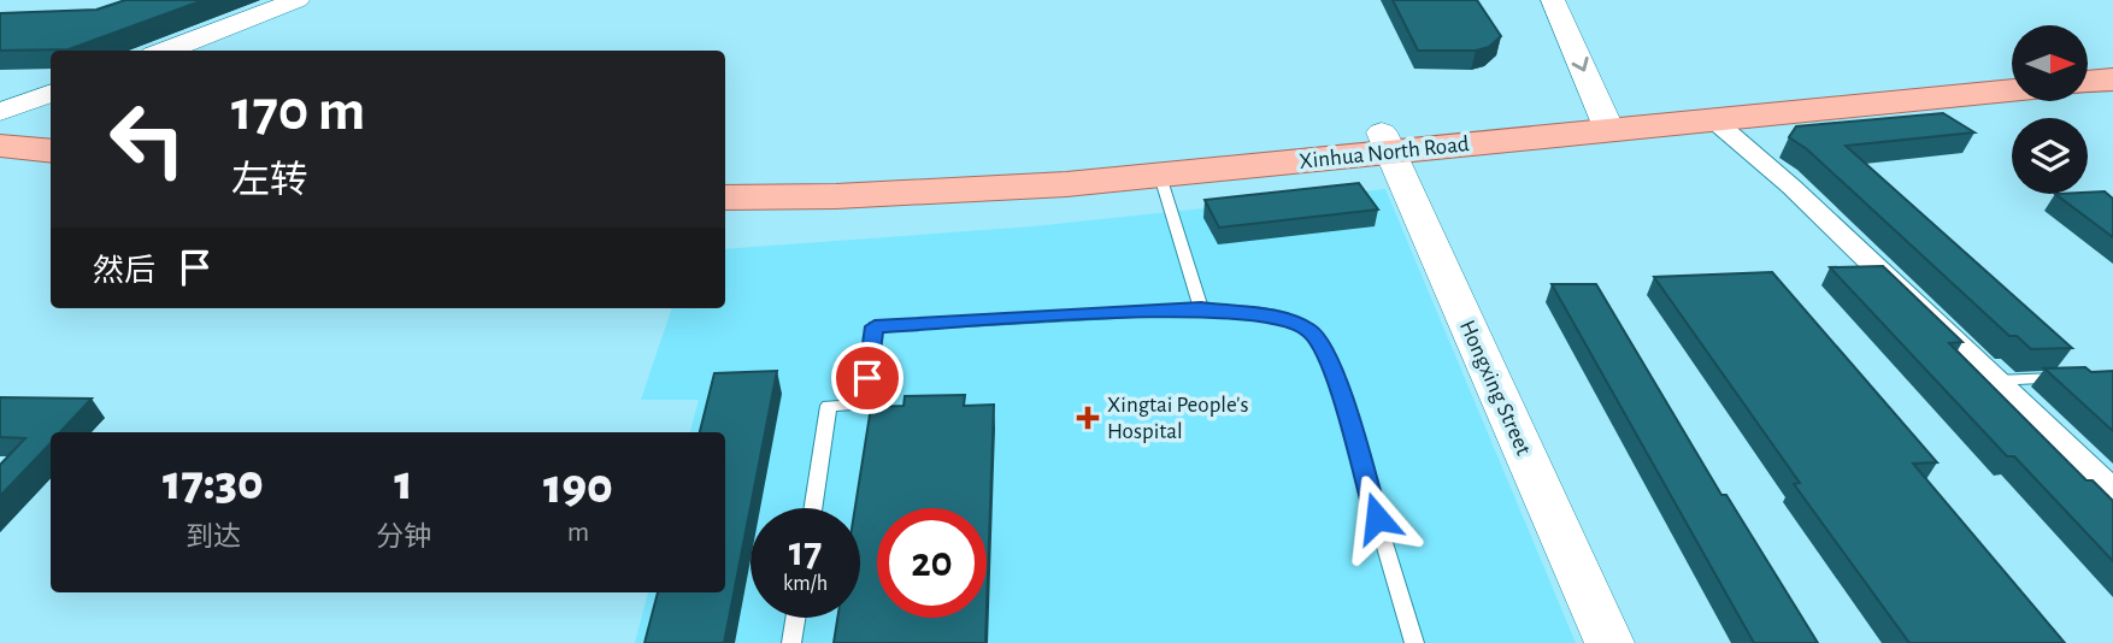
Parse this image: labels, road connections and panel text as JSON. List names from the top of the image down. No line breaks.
{"streets":{"main road":["Xinhua North Road"],"street":["Hongxing Street"]},"crossings":[["Xinhua North Road","Hongxing Street"]],"places":{"health":["Xingtai People's Hospital"]},"north":"right","page":{"turn":["170 m","左转"],"then":"然后","eta":["17:30","到达","1","分钟","190","m"],"speed":"17 km/h","limit":"20"}}
